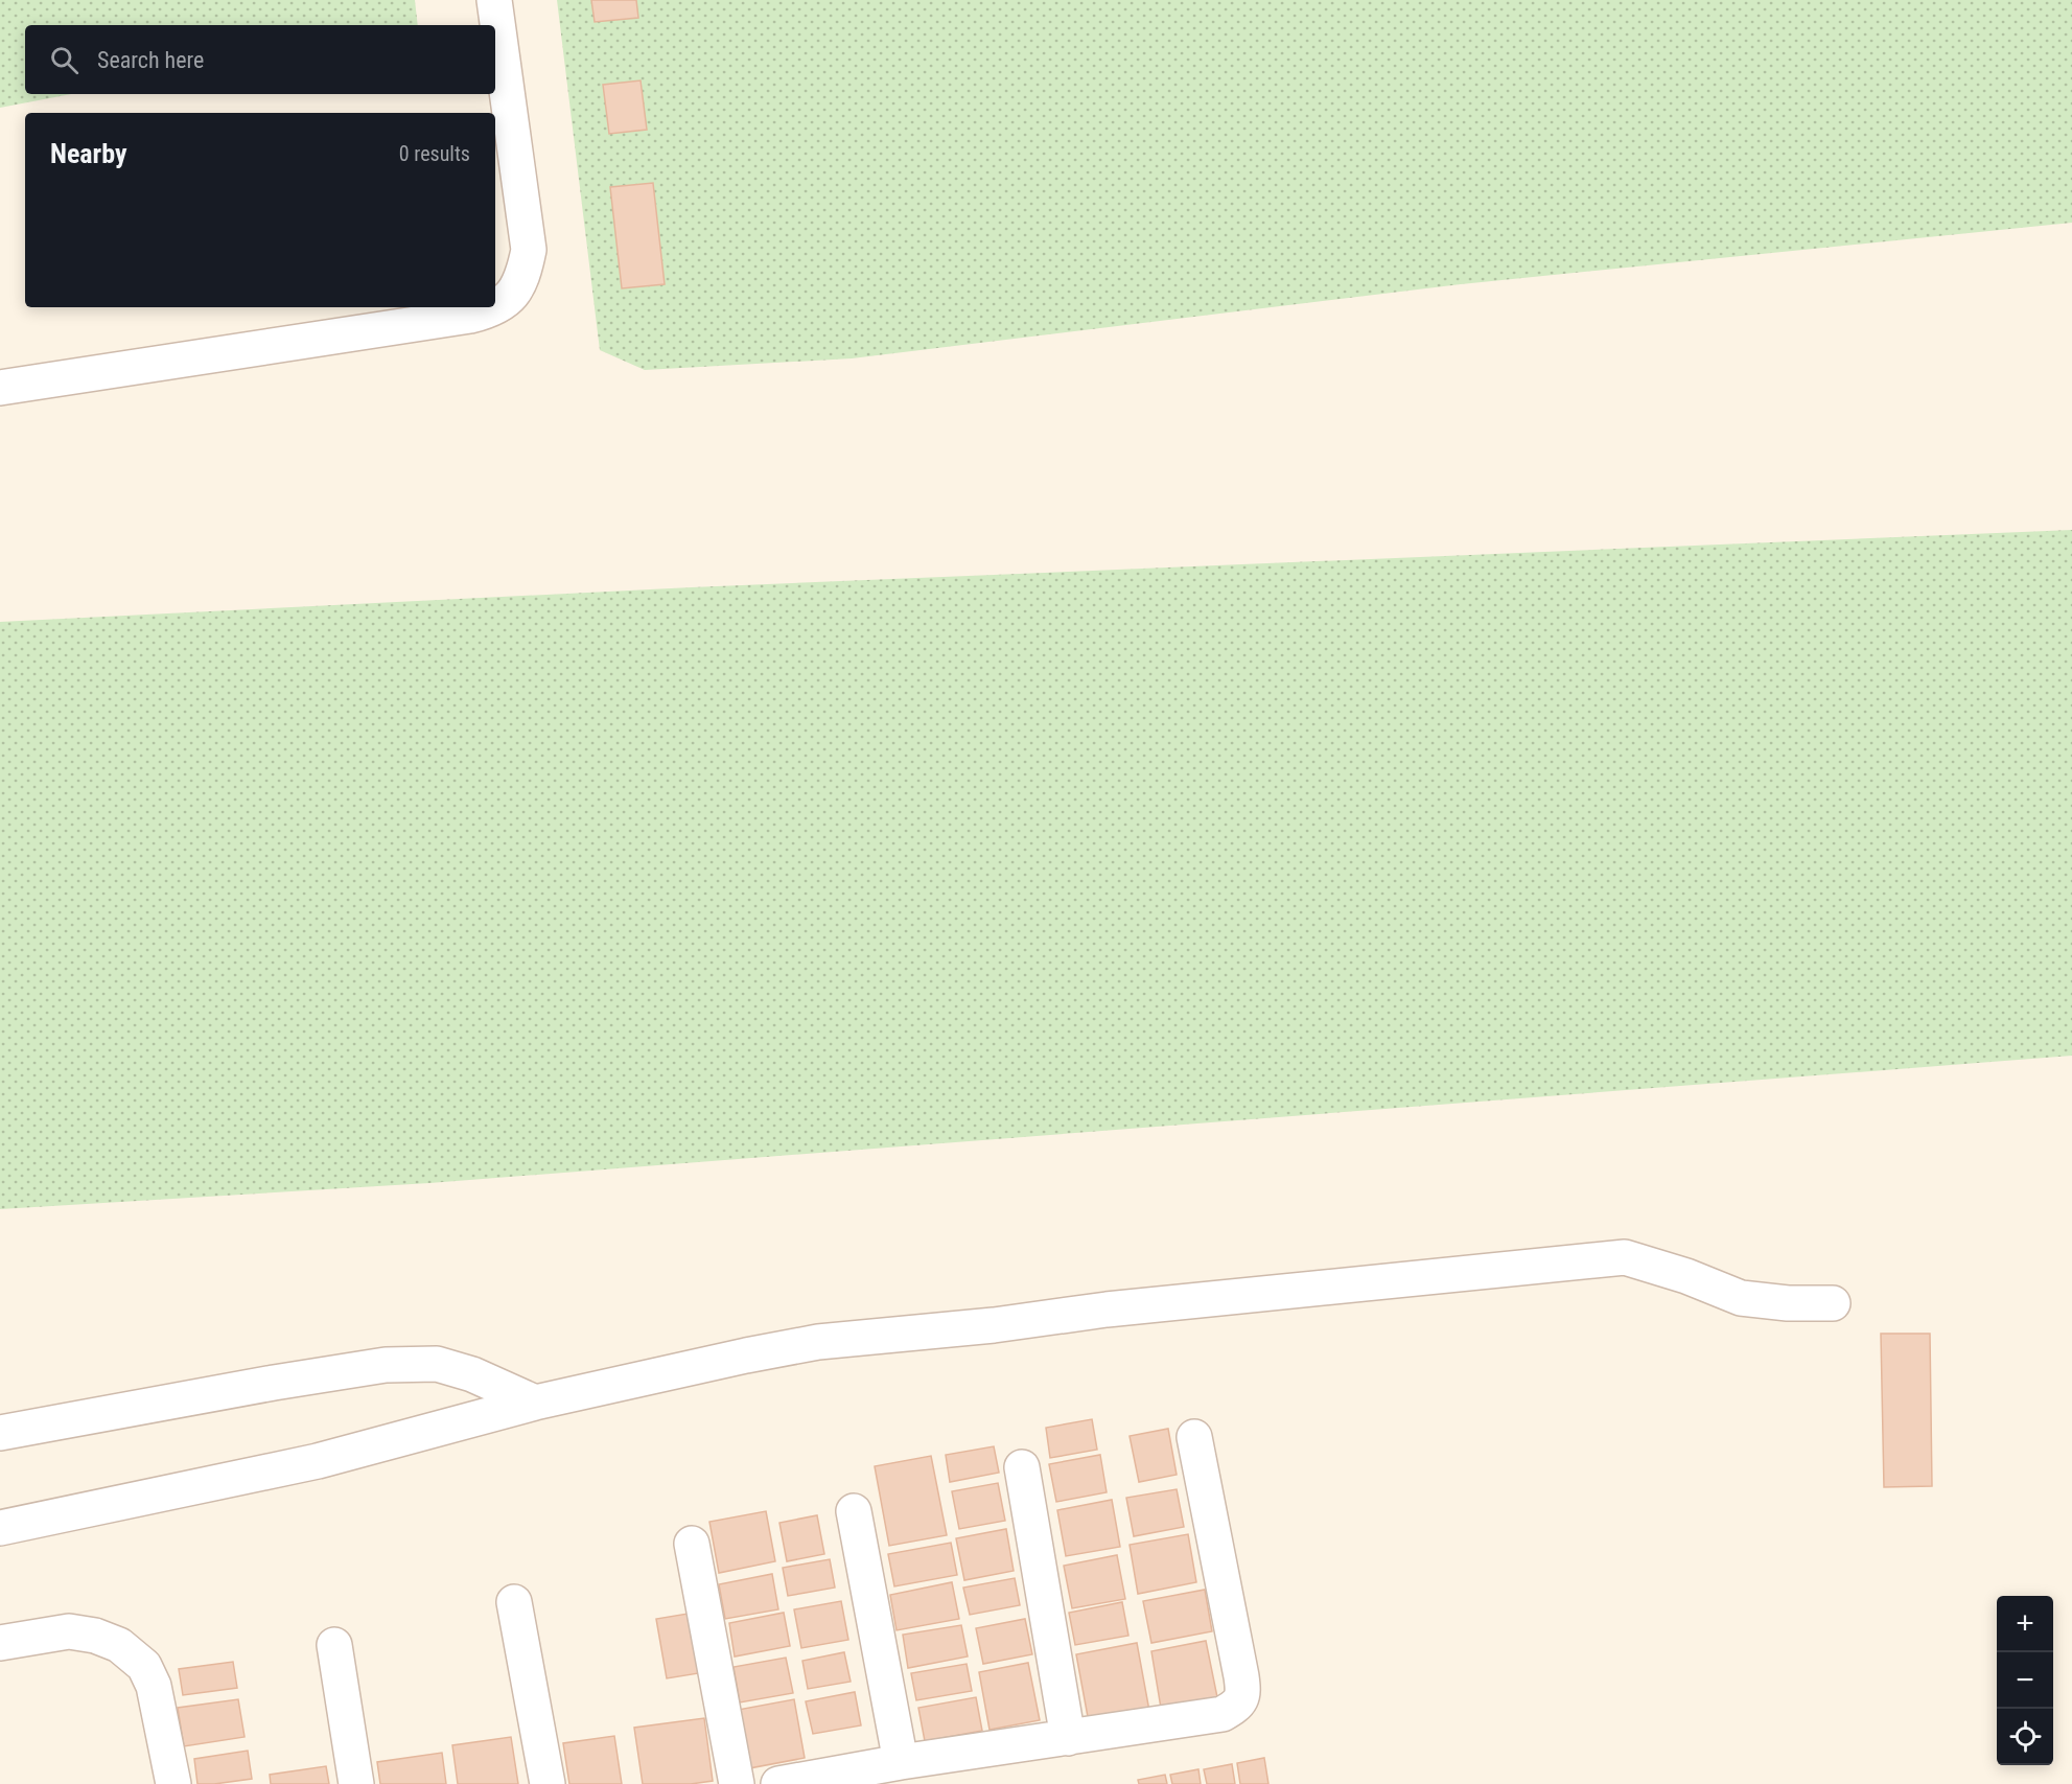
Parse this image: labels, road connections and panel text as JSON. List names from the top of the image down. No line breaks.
{"page":{"search":"Search here","heading":["Nearby","0 results"],"map_buttons":["+","−"]}}
